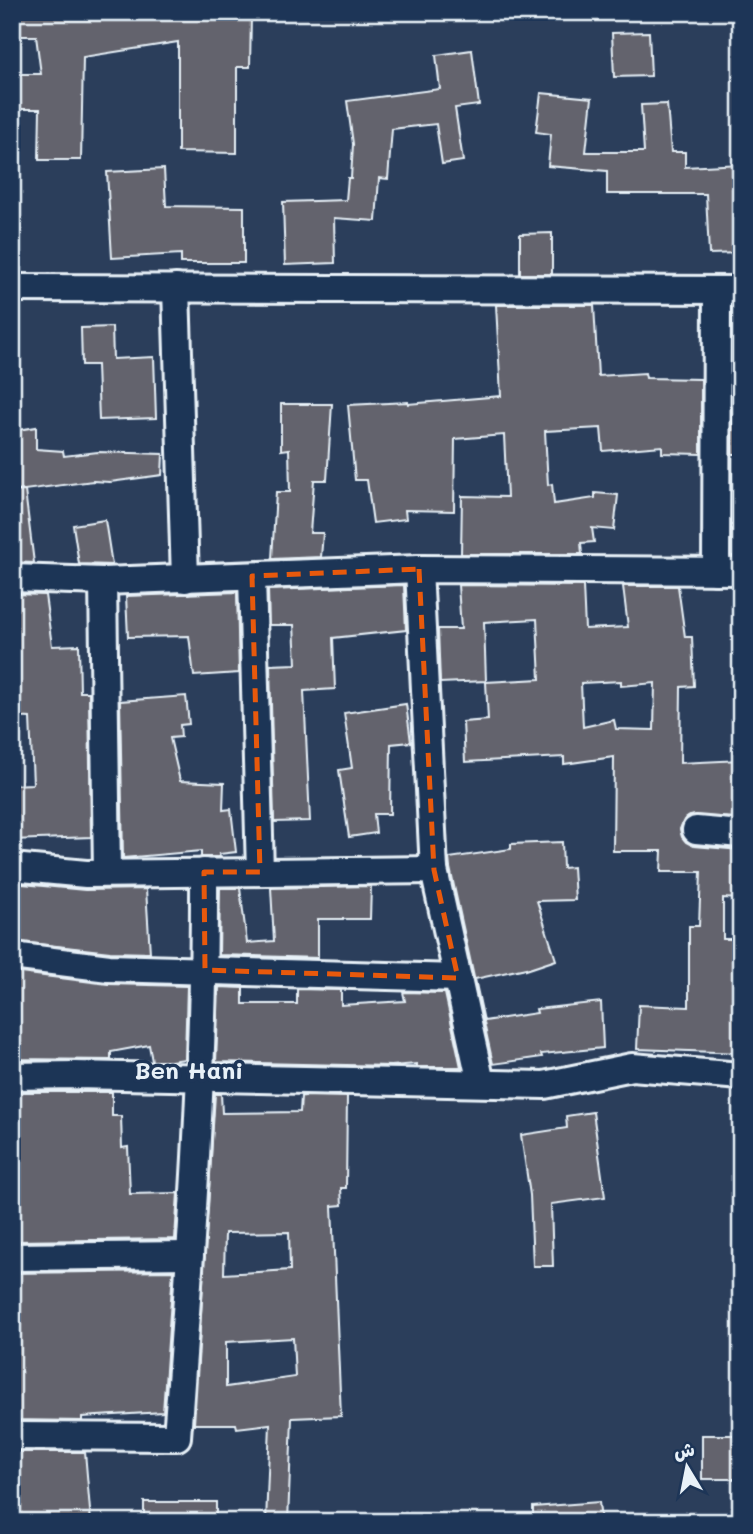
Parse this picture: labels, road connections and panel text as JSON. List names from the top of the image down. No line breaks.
{"districts":["Ben Hani"],"north":"top"}
